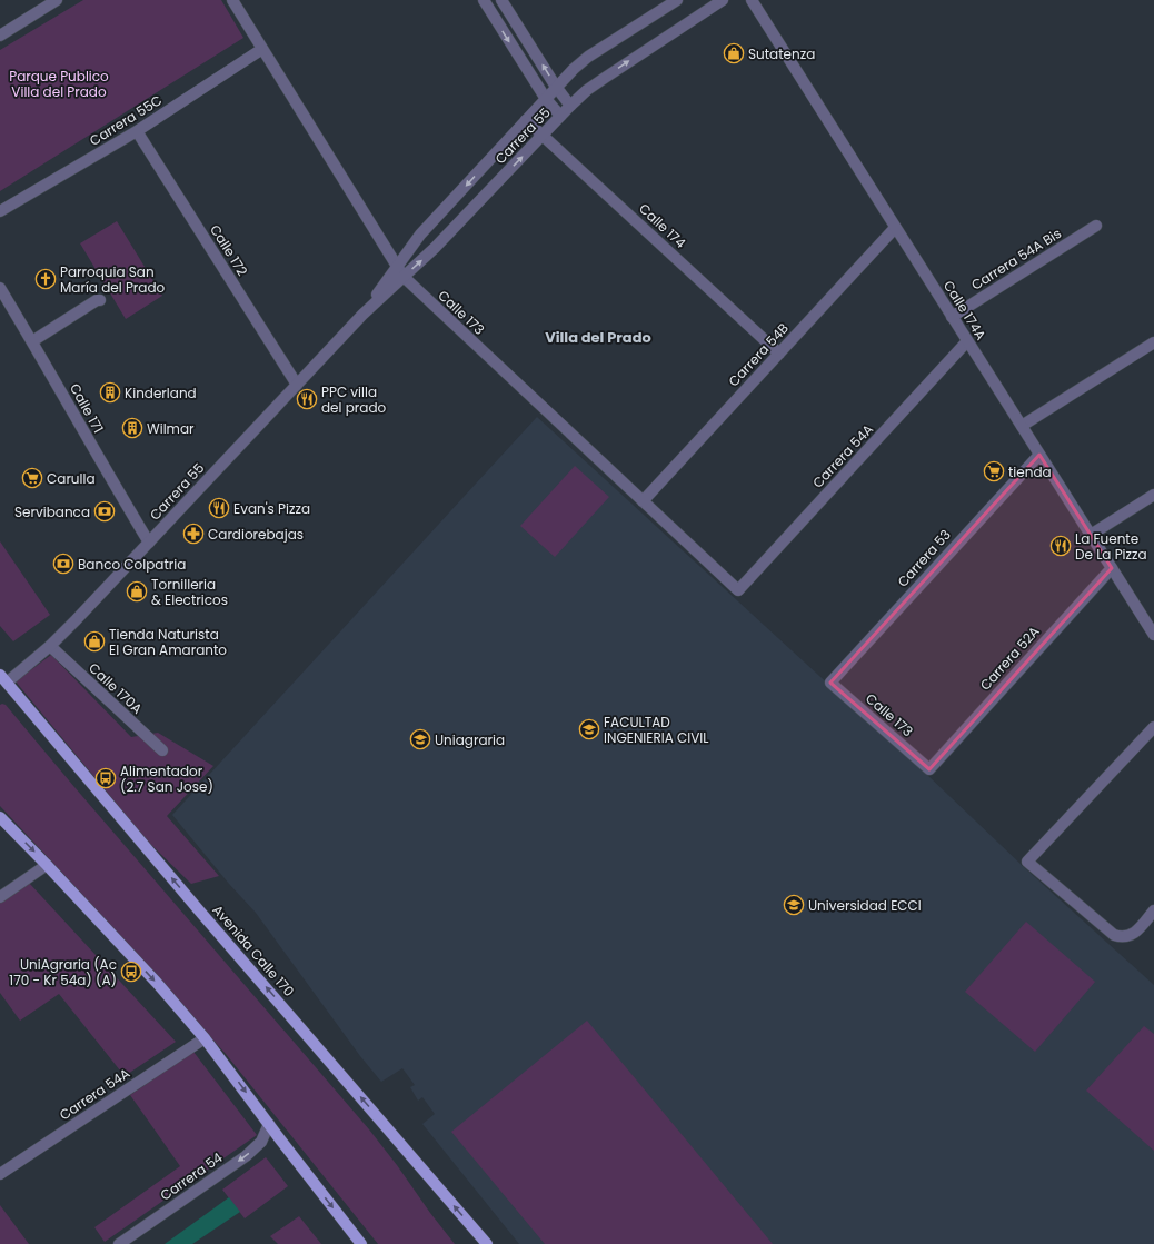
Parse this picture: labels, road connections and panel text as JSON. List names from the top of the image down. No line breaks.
{"streets":{"main road":["Avenida Calle 170"],"street":["Carrera 55C","Carrera 55","Calle 174","Calle 172","Carrera 54A Bis","Calle 174A","Calle 173","Carrera 54B","Calle 171","Carrera 54A","Carrera 53","Carrera 52A","Calle 170A","Carrera 54"]},"crossings":[["Carrera 55C","Calle 172"],["Carrera 55C","Calle 173"],["Carrera 55","Calle 174"],["Carrera 55","Calle 172"],["Carrera 55","Calle 173"],["Carrera 55","Calle 171"],["Carrera 55","Calle 170A"],["Carrera 55","Avenida Calle 170"],["Calle 174","Carrera 54B"],["Carrera 54A Bis","Calle 174A"],["Calle 174A","Carrera 54B"],["Calle 174A","Carrera 54A"],["Calle 174A","Carrera 53"],["Calle 174A","Carrera 52A"],["Calle 173","Carrera 54B"],["Calle 173","Carrera 54A"],["Calle 173","Carrera 53"],["Calle 173","Carrera 52A"]],"one_way":["Carrera 54"],"districts":["Villa del Prado"],"parks":["Parque Publico Villa del Prado"],"places":{"shop":["Sutatenza","Tornilleria & Electricos","Tienda Naturista El Gran Amaranto"],"church":["Parroquia San María del Prado"],"building":["Kinderland","Wilmar"],"restaurant":["PPC villa del prado","Evan's Pizza","La Fuente De La Pizza"],"supermarket":["tienda","Carulla"],"bank":["Servibanca","Banco Colpatria"],"pharmacy":["Cardiorebajas"],"school or university":["FACULTAD INGENIERIA CIVIL","Uniagraria","Universidad ECCI"],"bus stop":["Alimentador (2.7 San Jose)","UniAgraria (Ac 170 - Kr 54a) (A)"]}}
